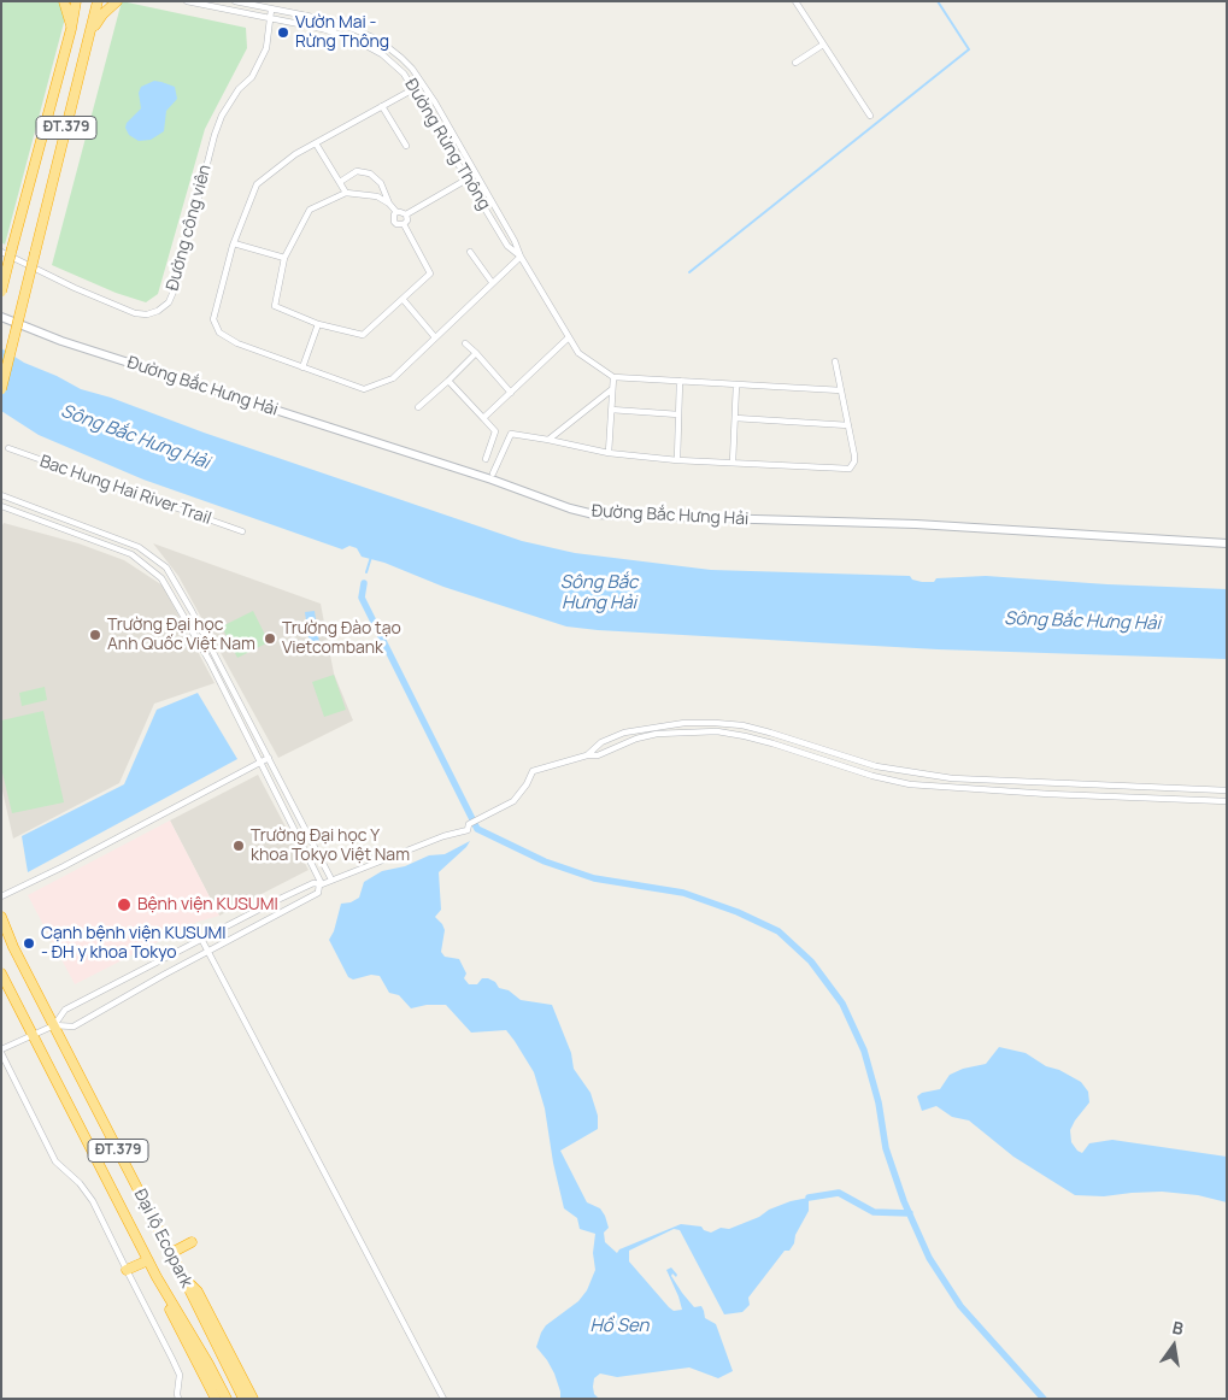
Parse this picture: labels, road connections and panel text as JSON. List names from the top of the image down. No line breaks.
{"streets":{"highway":["ĐT.379","Đại lộ Ecopark"],"street":["Đường Rừng Thông","Đường công viên","Đường Bắc Hưng Hải","Bac Hung Hai River Trail"]},"crossings":[["Đường Rừng Thông","Đường công viên"]],"water":["Sông Bắc Hưng Hải","Hồ Sen"],"places":["Vườn Mai - Rừng Thông","Trường Đại học Anh Quốc Việt Nam","Trường Đào tạo Vietcombank","Trường Đại học Y khoa Tokyo Việt Nam","Bệnh viện KUSUMI","Cạnh bệnh viện KUSUMI - ĐH y khoa Tokyo"],"north":"top"}
